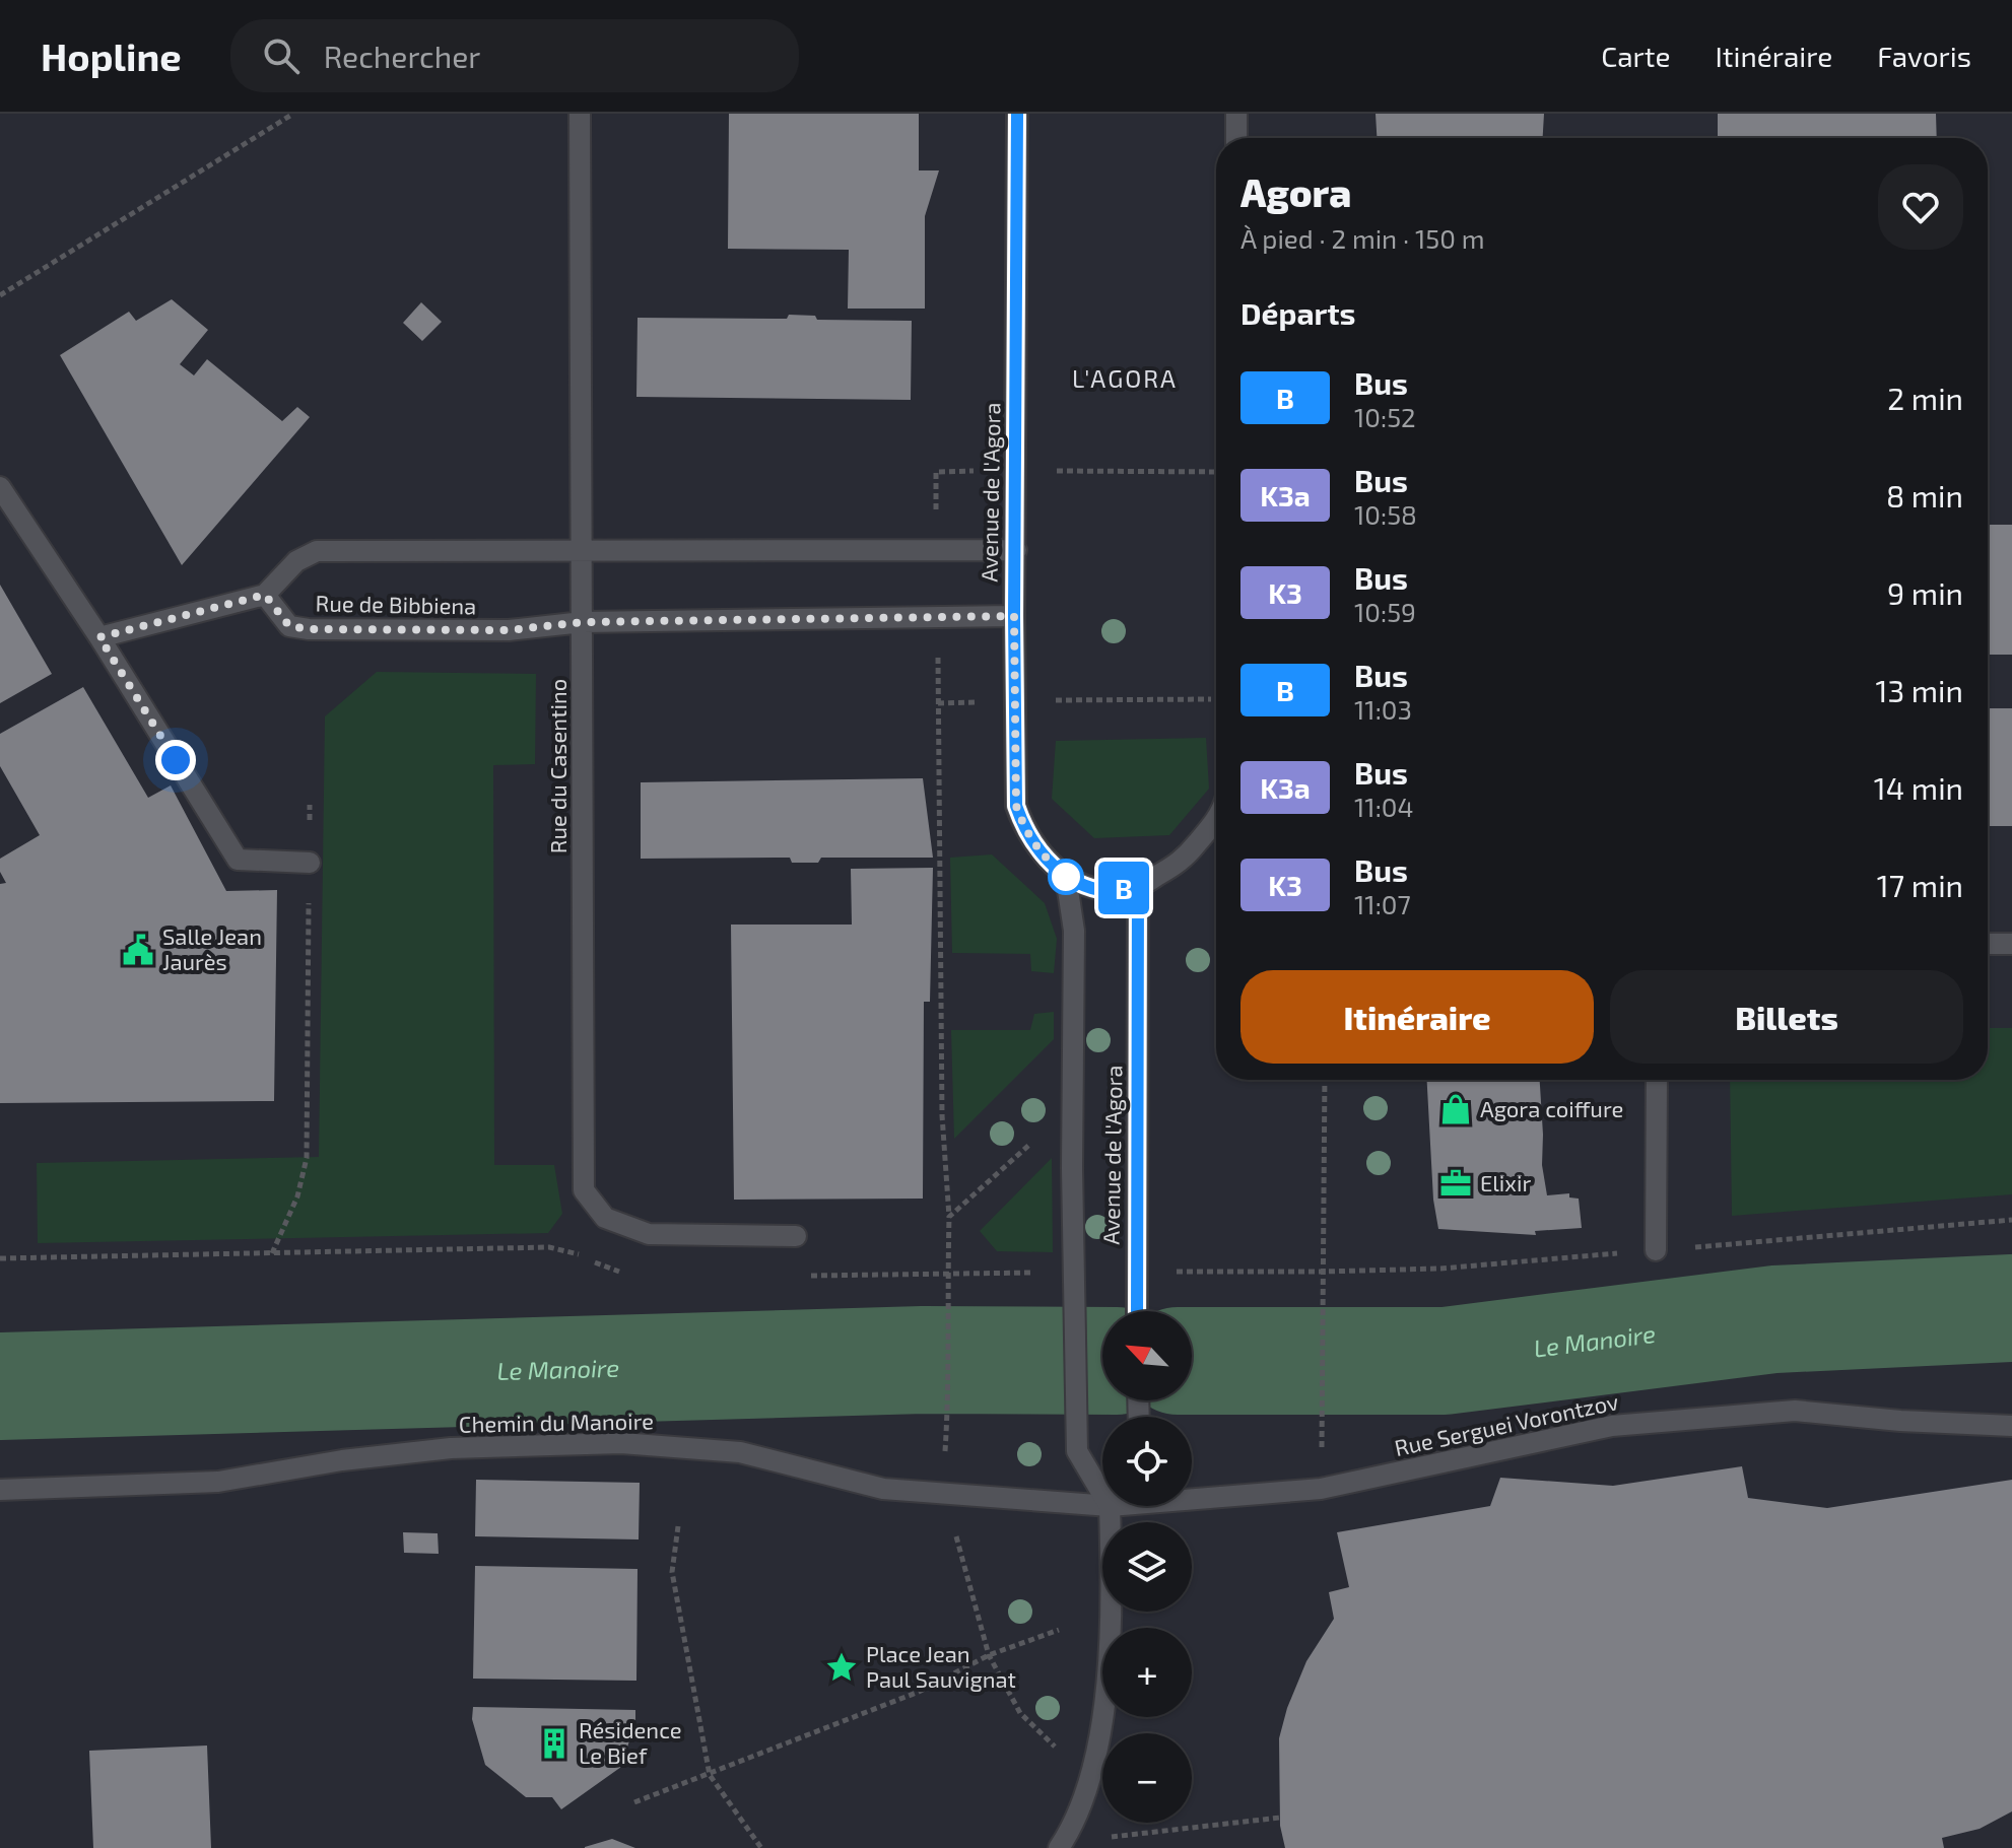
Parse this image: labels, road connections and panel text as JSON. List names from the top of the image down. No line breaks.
{"streets":{"street":["Avenue de l'Agora","Rue de Bibbiena","Rue du Casentino","Chemin du Manoire","Rue Serguei Vorontzov"]},"crossings":[["Avenue de l'Agora","Rue de Bibbiena"],["Rue de Bibbiena","Rue du Casentino"]],"districts":["L'AGORA"],"water":["Le Manoire"],"places":{"public building":["Salle Jean Jaurès"],"shop":["Agora coiffure"],"office":["Elixir"],"place":["Place Jean Paul Sauvignat"],"building":["Résidence Le Bief"]},"lines":["bus line B"],"north":"top left","page":{"header":"Hopline","search":"Rechercher","nav":["Carte","Itinéraire","Favoris"],"on_map":"B","heading":[["Agora","À pied · 2 min · 150 m"],"Départs"],"list":[{"mark":"B","name":"Bus","note":"10:52","value":"2 min"},{"mark":"K3a","name":"Bus","note":"10:58","value":"8 min"},{"mark":"K3","name":"Bus","note":"10:59","value":"9 min"},{"mark":"B","name":"Bus","note":"11:03","value":"13 min"},{"mark":"K3a","name":"Bus","note":"11:04","value":"14 min"},{"mark":"K3","name":"Bus","note":"11:07","value":"17 min"}],"buttons":["Itinéraire","Billets"],"map_buttons":["+","−"]}}
